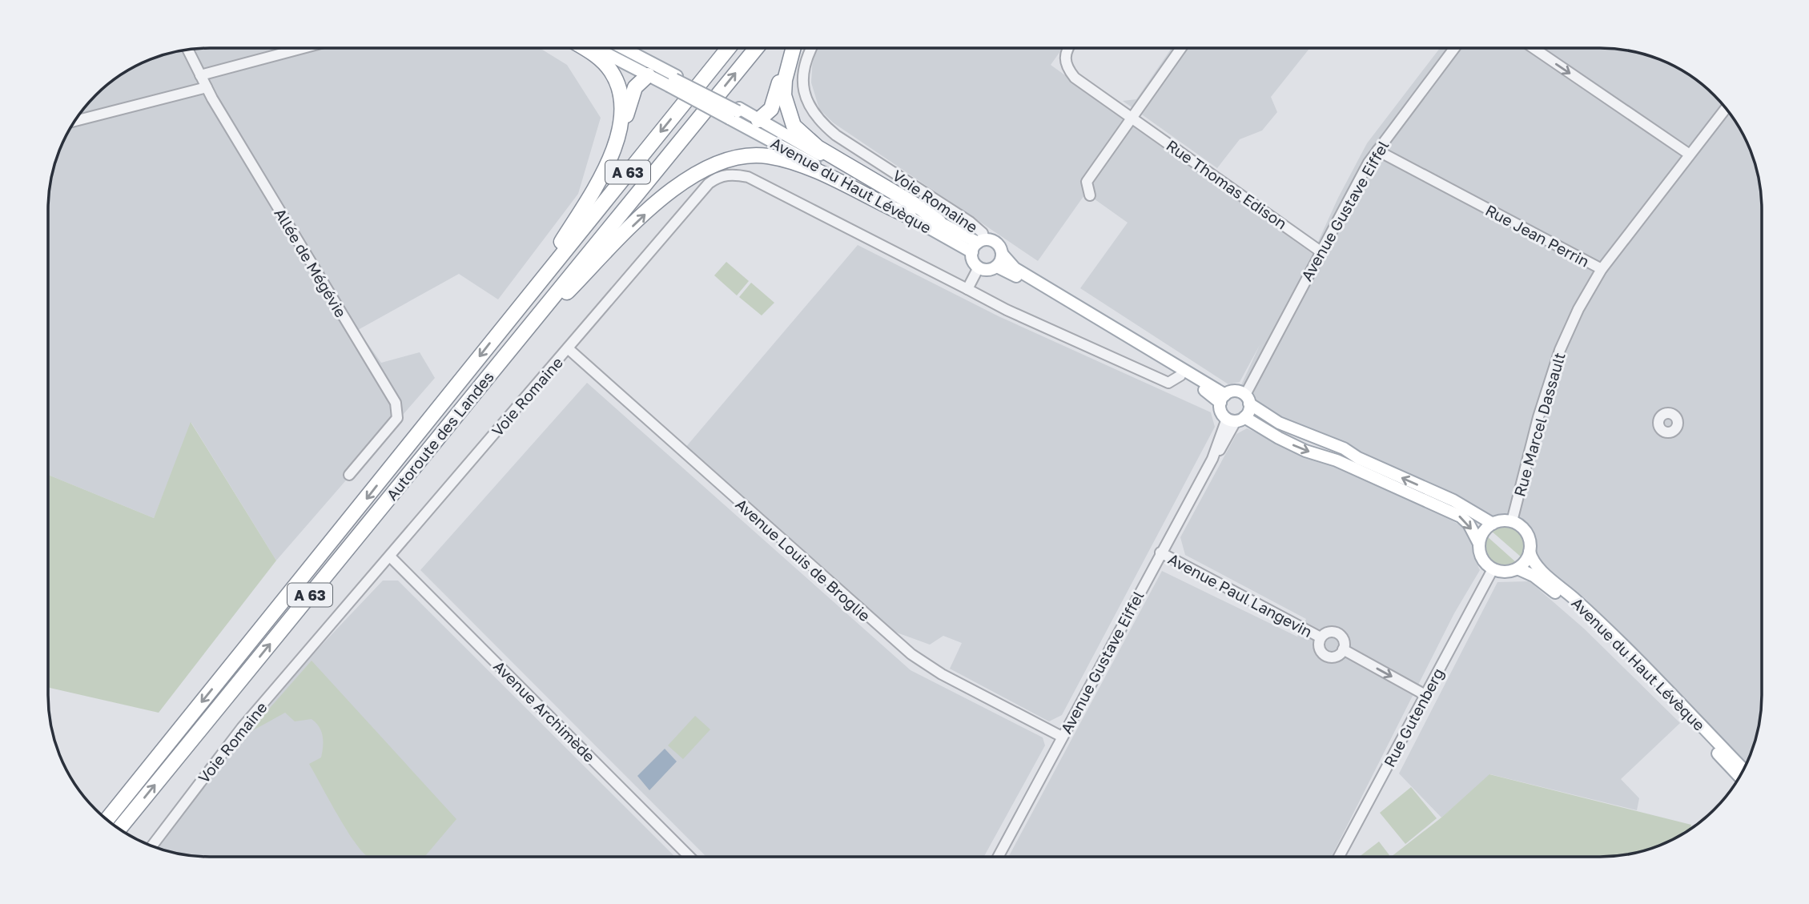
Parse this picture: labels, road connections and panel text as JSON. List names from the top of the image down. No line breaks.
{"streets":{"highway":["A 63","Autoroute des Landes"],"main road":["Avenue du Haut Lévèque"],"street":["Rue Thomas Edison","Voie Romaine","Avenue Gustave Eiffel","Rue Jean Perrin","Allée de Mégévie","Rue Marcel Dassault","Avenue Louis de Broglie","Avenue Paul Langevin","Avenue Archimède","Rue Gutenberg"]},"crossings":[["Rue Thomas Edison","Avenue Gustave Eiffel"],["Avenue du Haut Lévèque","Voie Romaine"],["Avenue du Haut Lévèque","Rue Marcel Dassault"],["Avenue du Haut Lévèque","Rue Gutenberg"],["Voie Romaine","Avenue Louis de Broglie"],["Voie Romaine","Avenue Archimède"],["Avenue Gustave Eiffel","Rue Jean Perrin"],["Avenue Gustave Eiffel","Avenue Louis de Broglie"],["Avenue Gustave Eiffel","Avenue Paul Langevin"],["Rue Jean Perrin","Rue Marcel Dassault"],["Rue Marcel Dassault","Rue Gutenberg"],["Avenue Paul Langevin","Rue Gutenberg"]]}
